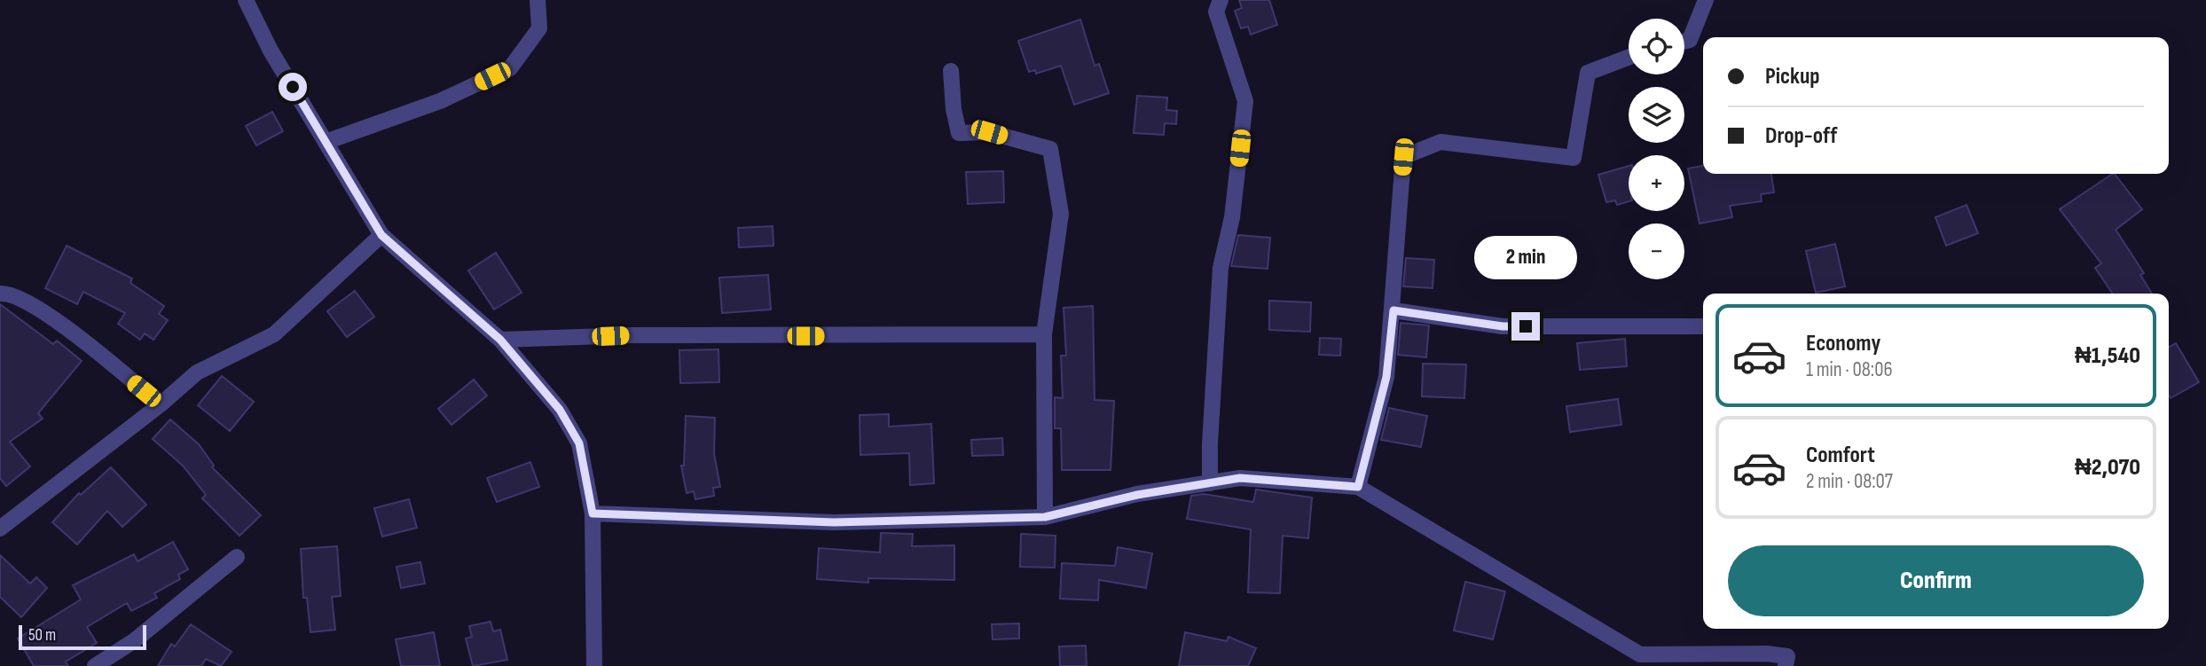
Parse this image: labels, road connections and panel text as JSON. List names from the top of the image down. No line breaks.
{"scale_bar":"50 m","page":{"map_buttons":["+","−"],"banner":["Pickup","Drop-off"],"bubble":"2 min","list":[{"name":"Economy","note":"1 min · 08:06","value":"₦1,540"},{"name":"Comfort","note":"2 min · 08:07","value":"₦2,070"}],"buttons":"Confirm","scale":"50 m"}}
